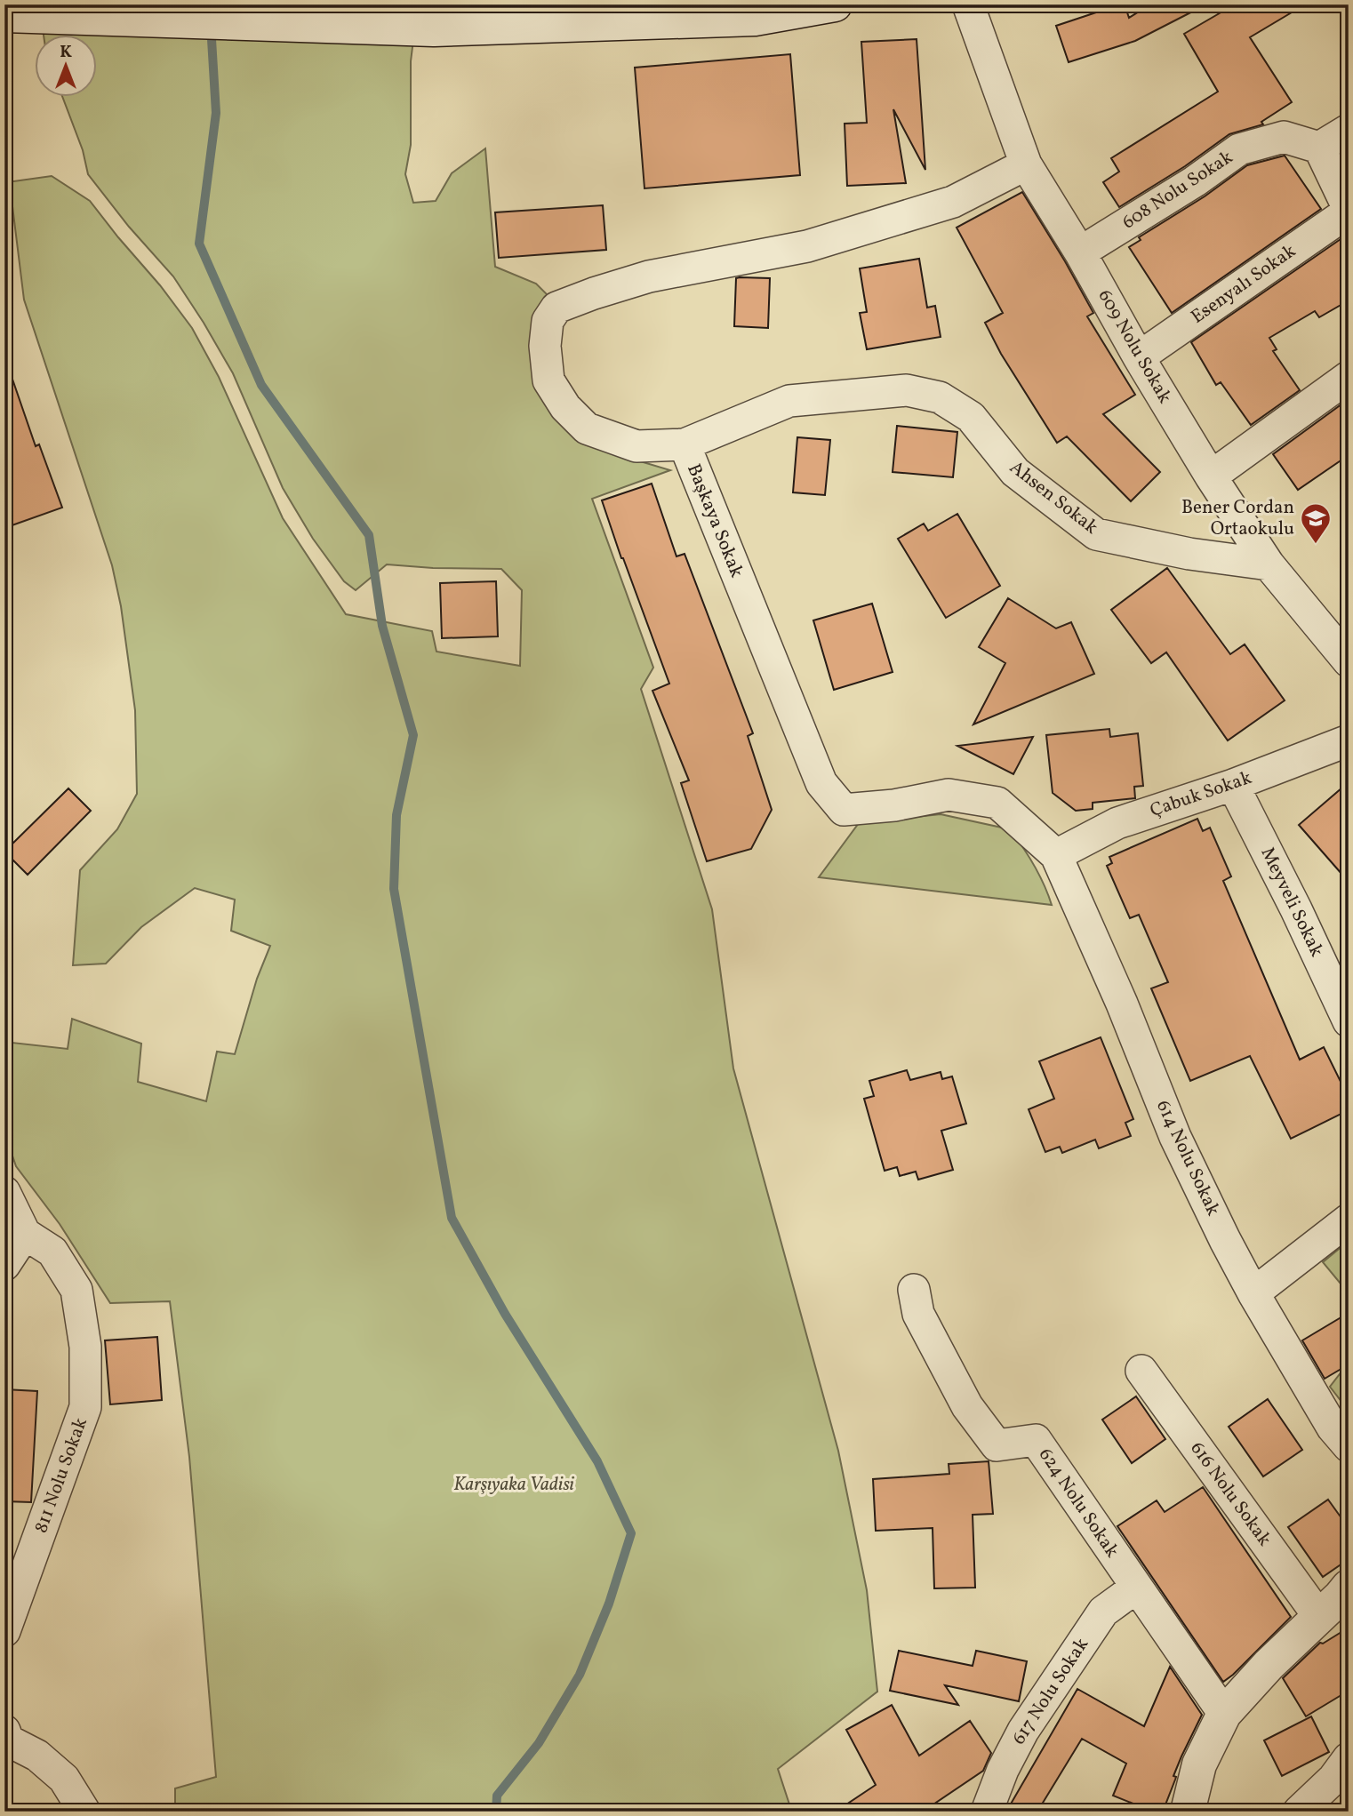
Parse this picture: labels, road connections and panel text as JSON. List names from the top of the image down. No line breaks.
{"streets":{"street":["608 Nolu Sokak","Esenyalı Sokak","609 Nolu Sokak","Ahsen Sokak","Başkaya Sokak","Çabuk Sokak","Meyveli Sokak","614 Nolu Sokak","811 Nolu Sokak","616 Nolu Sokak","624 Nolu Sokak","617 Nolu Sokak"]},"crossings":[["608 Nolu Sokak","609 Nolu Sokak"],["Esenyalı Sokak","609 Nolu Sokak"],["609 Nolu Sokak","Ahsen Sokak"],["609 Nolu Sokak","Başkaya Sokak"],["Ahsen Sokak","Başkaya Sokak"],["Başkaya Sokak","Çabuk Sokak"],["Başkaya Sokak","614 Nolu Sokak"],["Çabuk Sokak","Meyveli Sokak"],["Çabuk Sokak","614 Nolu Sokak"],["624 Nolu Sokak","617 Nolu Sokak"]],"parks":["Karşıyaka Vadisi"],"places":{"school or university":["Bener Cordan Ortaokulu"]},"north":"top"}
